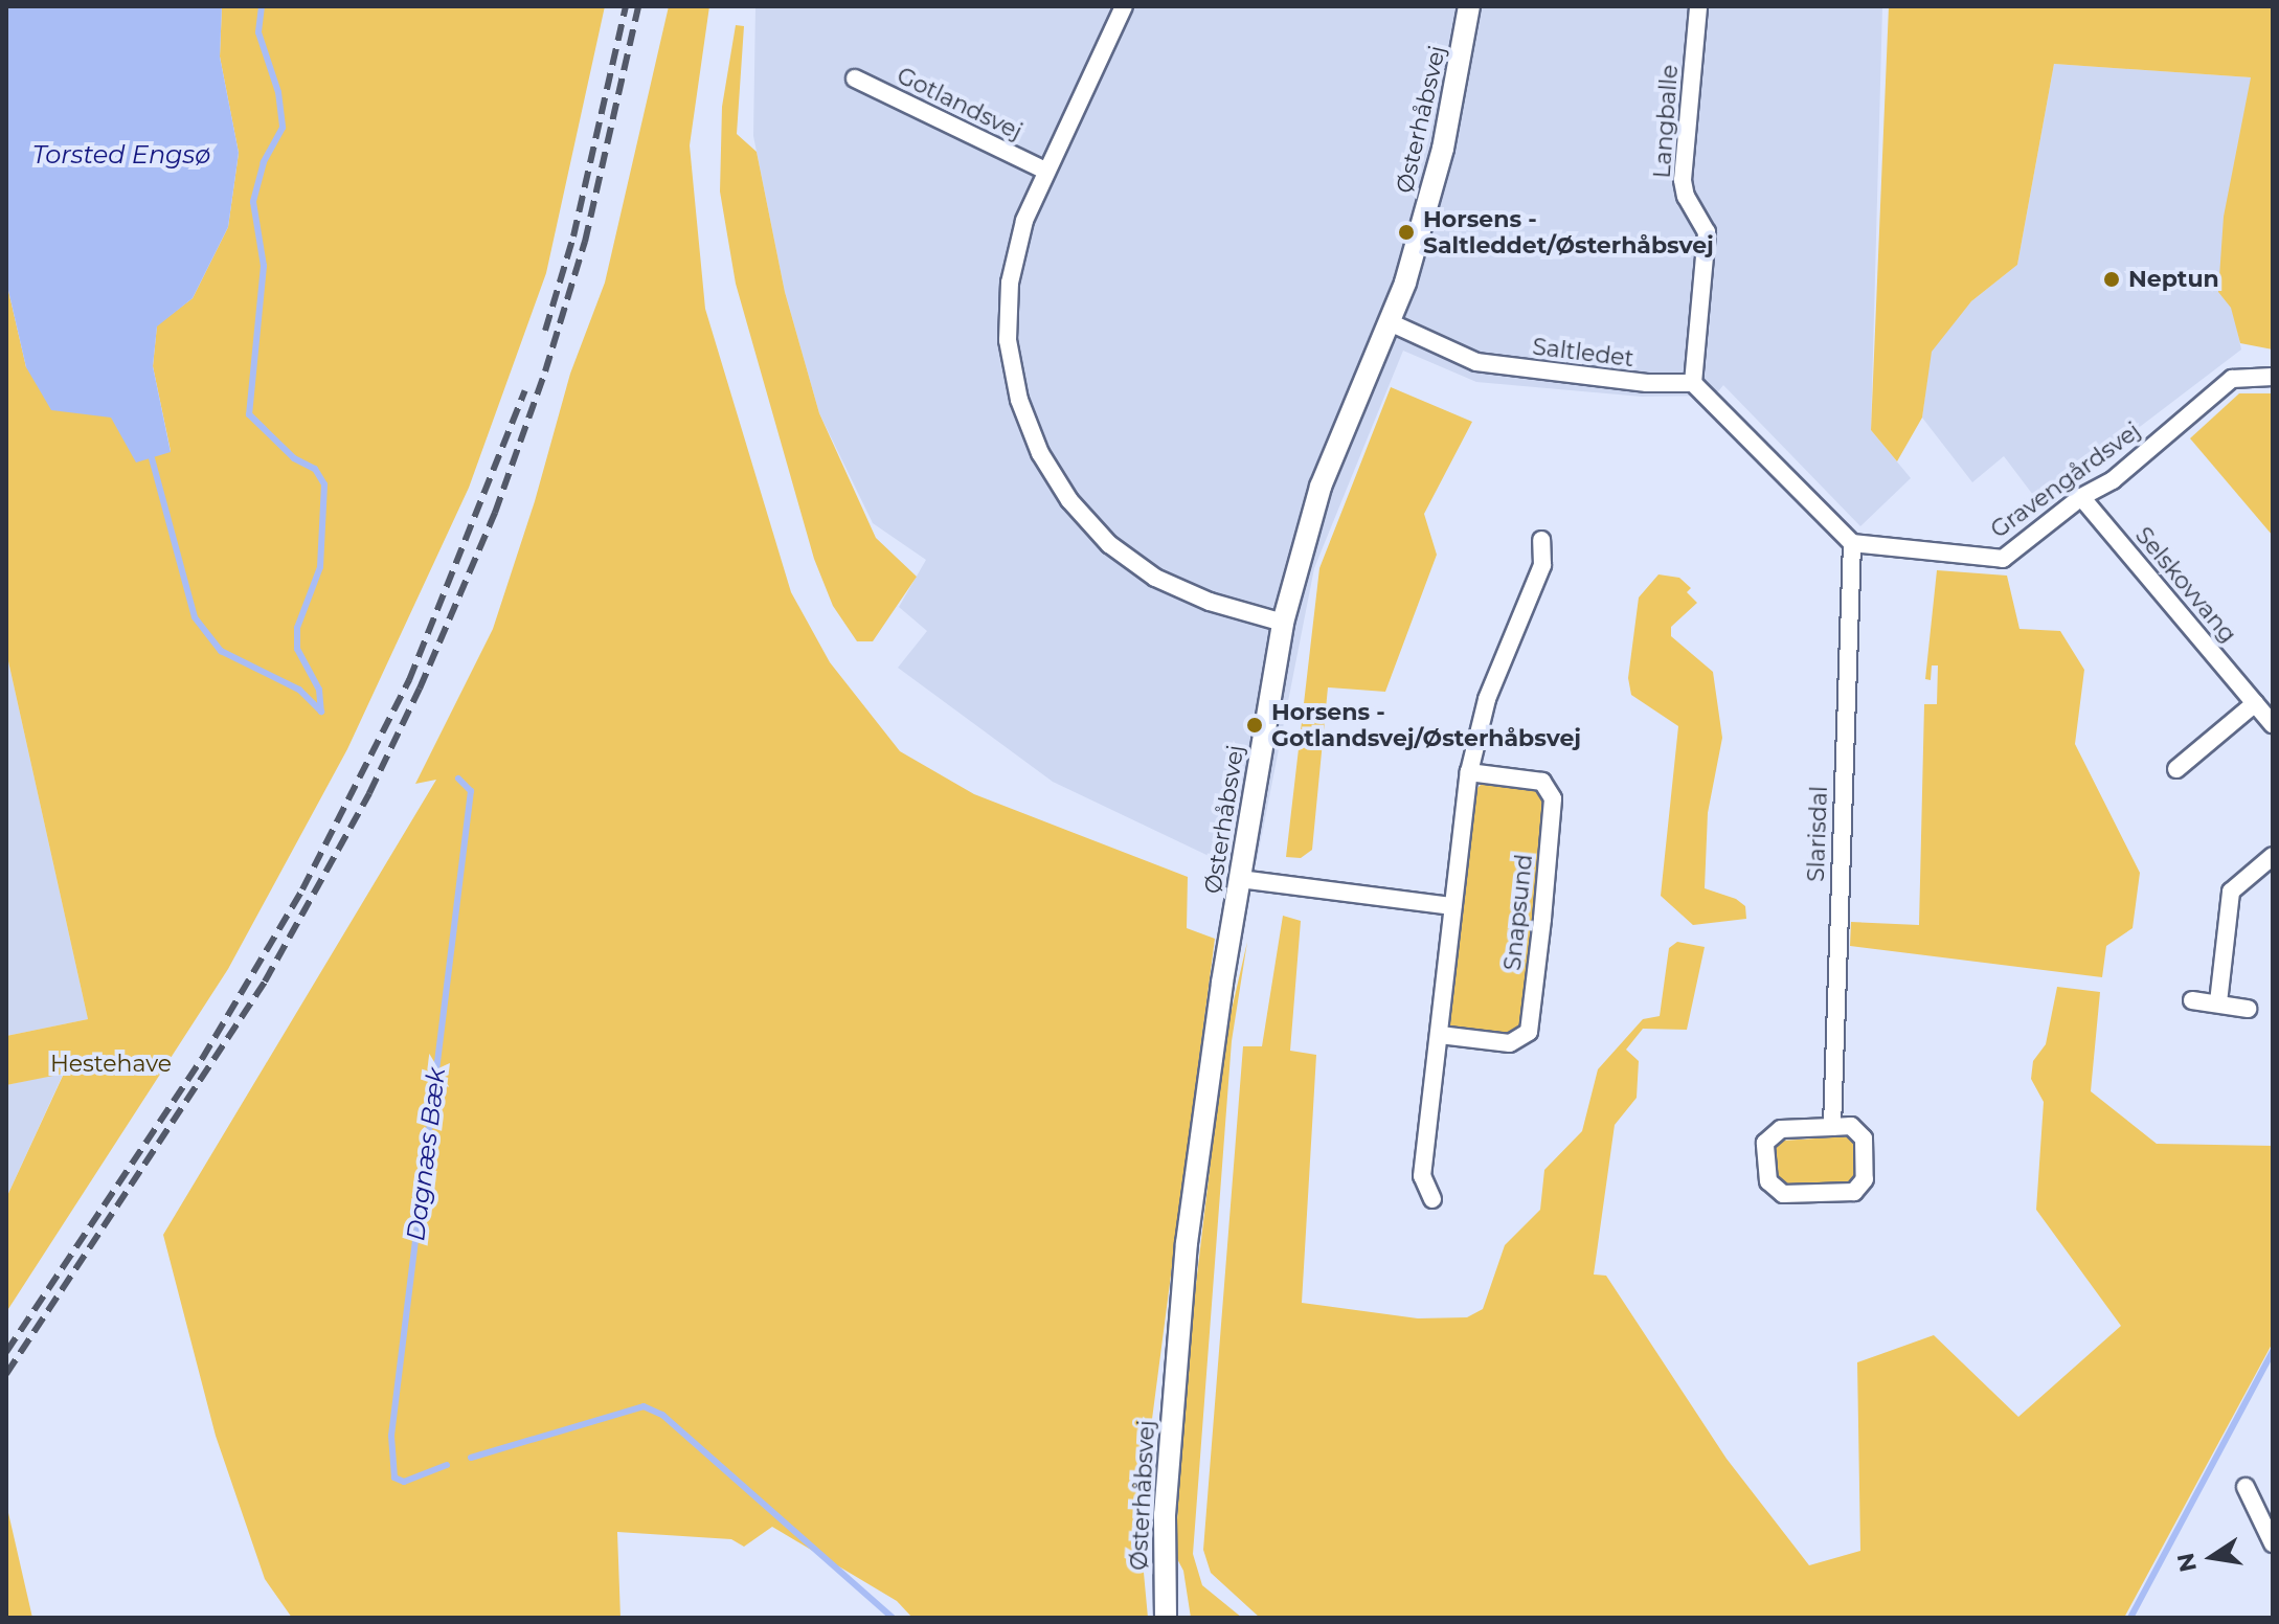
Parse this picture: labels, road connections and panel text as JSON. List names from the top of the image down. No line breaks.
{"streets":{"street":["Gotlandsvej","Østerhåbsvej","Langballe","Saltledet","Gravengårdsvej","Selskovvang","Slarisdal","Snapsund"]},"crossings":[["Østerhåbsvej","Saltledet"],["Langballe","Saltledet"],["Gravengårdsvej","Selskovvang"],["Gravengårdsvej","Slarisdal"]],"water":["Torsted Engsø","Dagnæs Bæk"],"parks":["Hestehave"],"places":["Horsens - Saltleddet/Østerhåbsvej","Neptun","Horsens - Gotlandsvej/Østerhåbsvej"],"north":"left"}
